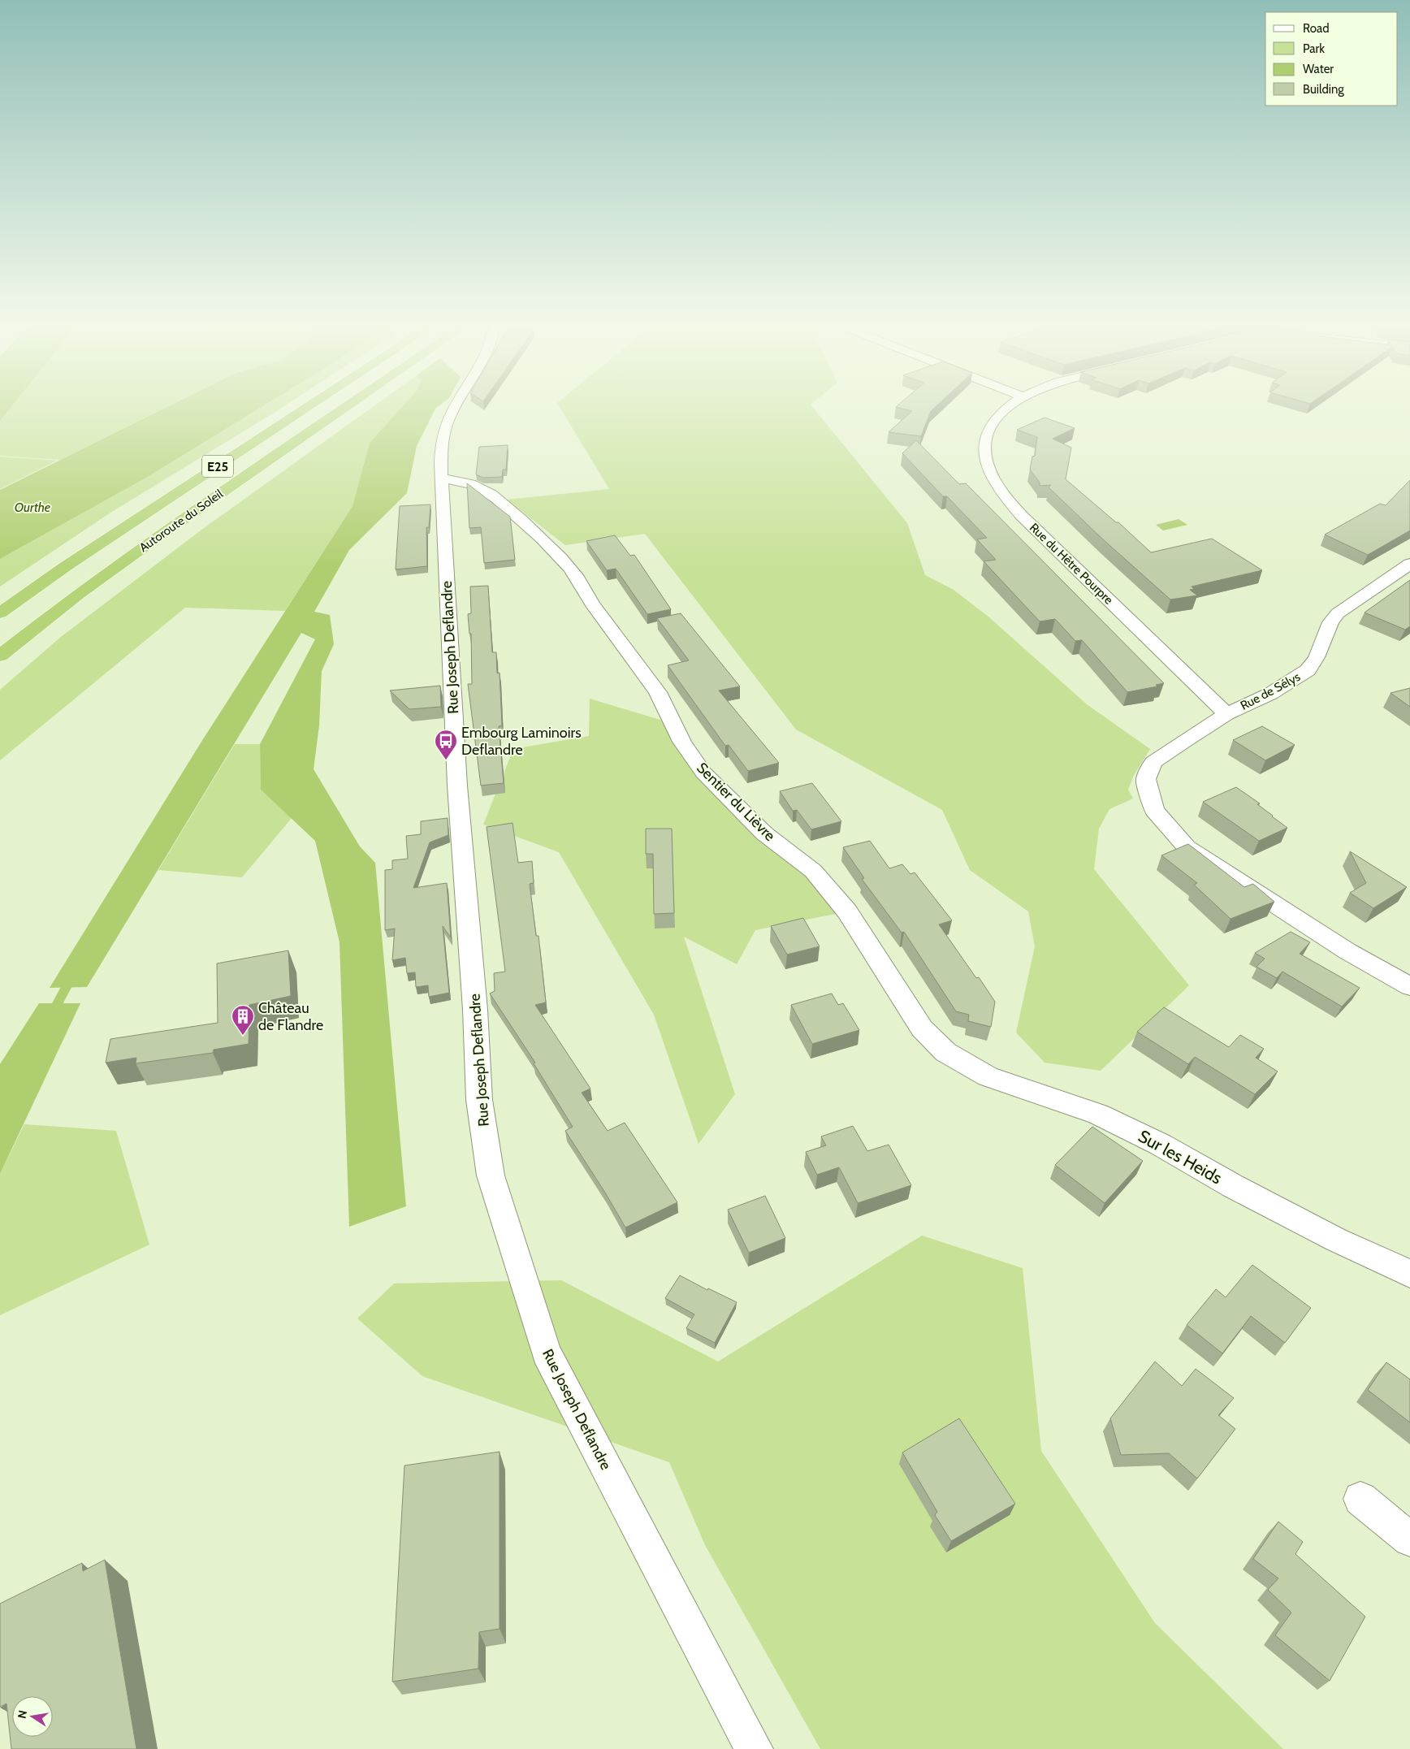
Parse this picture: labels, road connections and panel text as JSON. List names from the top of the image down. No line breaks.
{"streets":{"highway":["E25","Autoroute du Soleil"],"street":["Rue du Hêtre Pourpre","Rue Joseph Deflandre","Rue de Sélys","Sentier du Lièvre","Sur les Heids"]},"crossings":[["Rue du Hêtre Pourpre","Rue de Sélys"],["Rue Joseph Deflandre","Sentier du Lièvre"],["Sentier du Lièvre","Sur les Heids"]],"water":["Ourthe"],"places":{"bus stop":["Embourg Laminoirs Deflandre"],"building":["Château de Flandre"]},"legend":["Road","Park","Water","Building"],"north":"left"}
